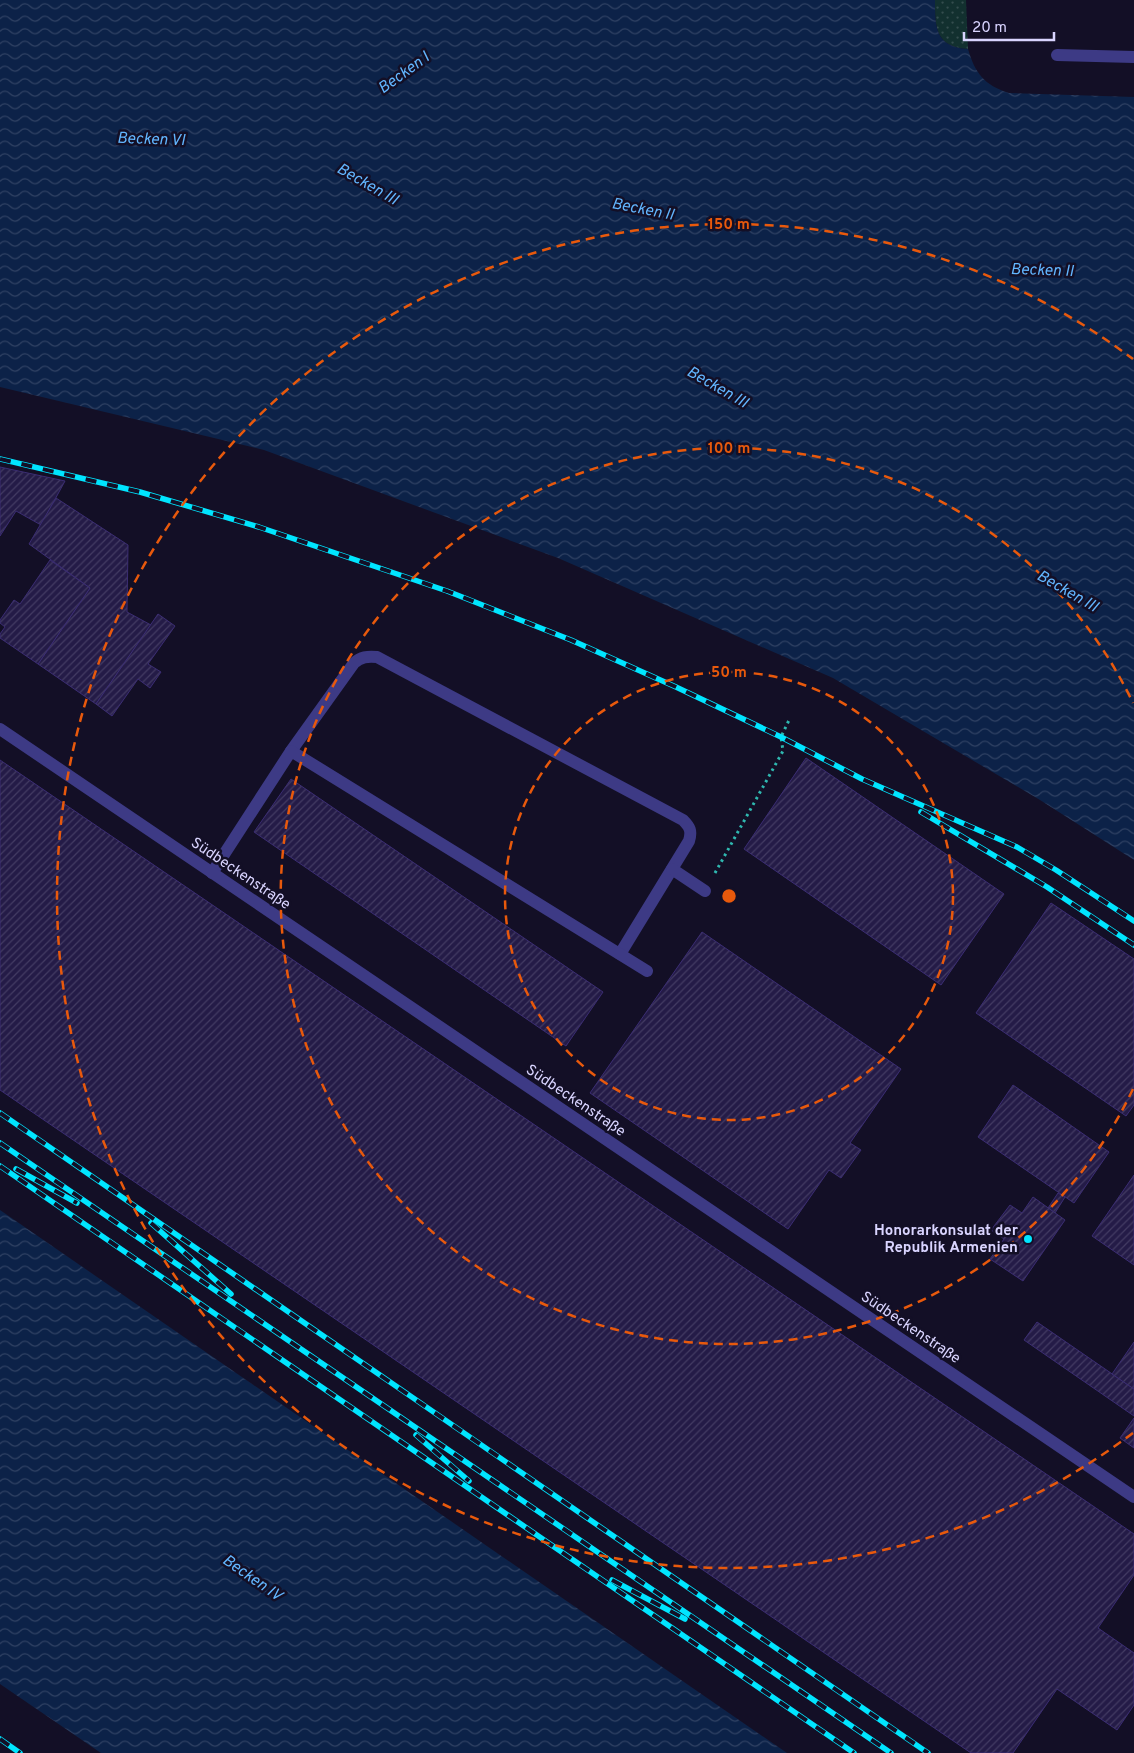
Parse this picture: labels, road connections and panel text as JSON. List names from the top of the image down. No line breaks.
{"streets":{"street":["Südbeckenstraße"]},"water":["Becken I","Becken VI","Becken III","Becken II","Becken IV"],"places":["Honorarkonsulat der Republik Armenien"],"scale_bar":"20 m","rings":["150 m","100 m","50 m"]}
